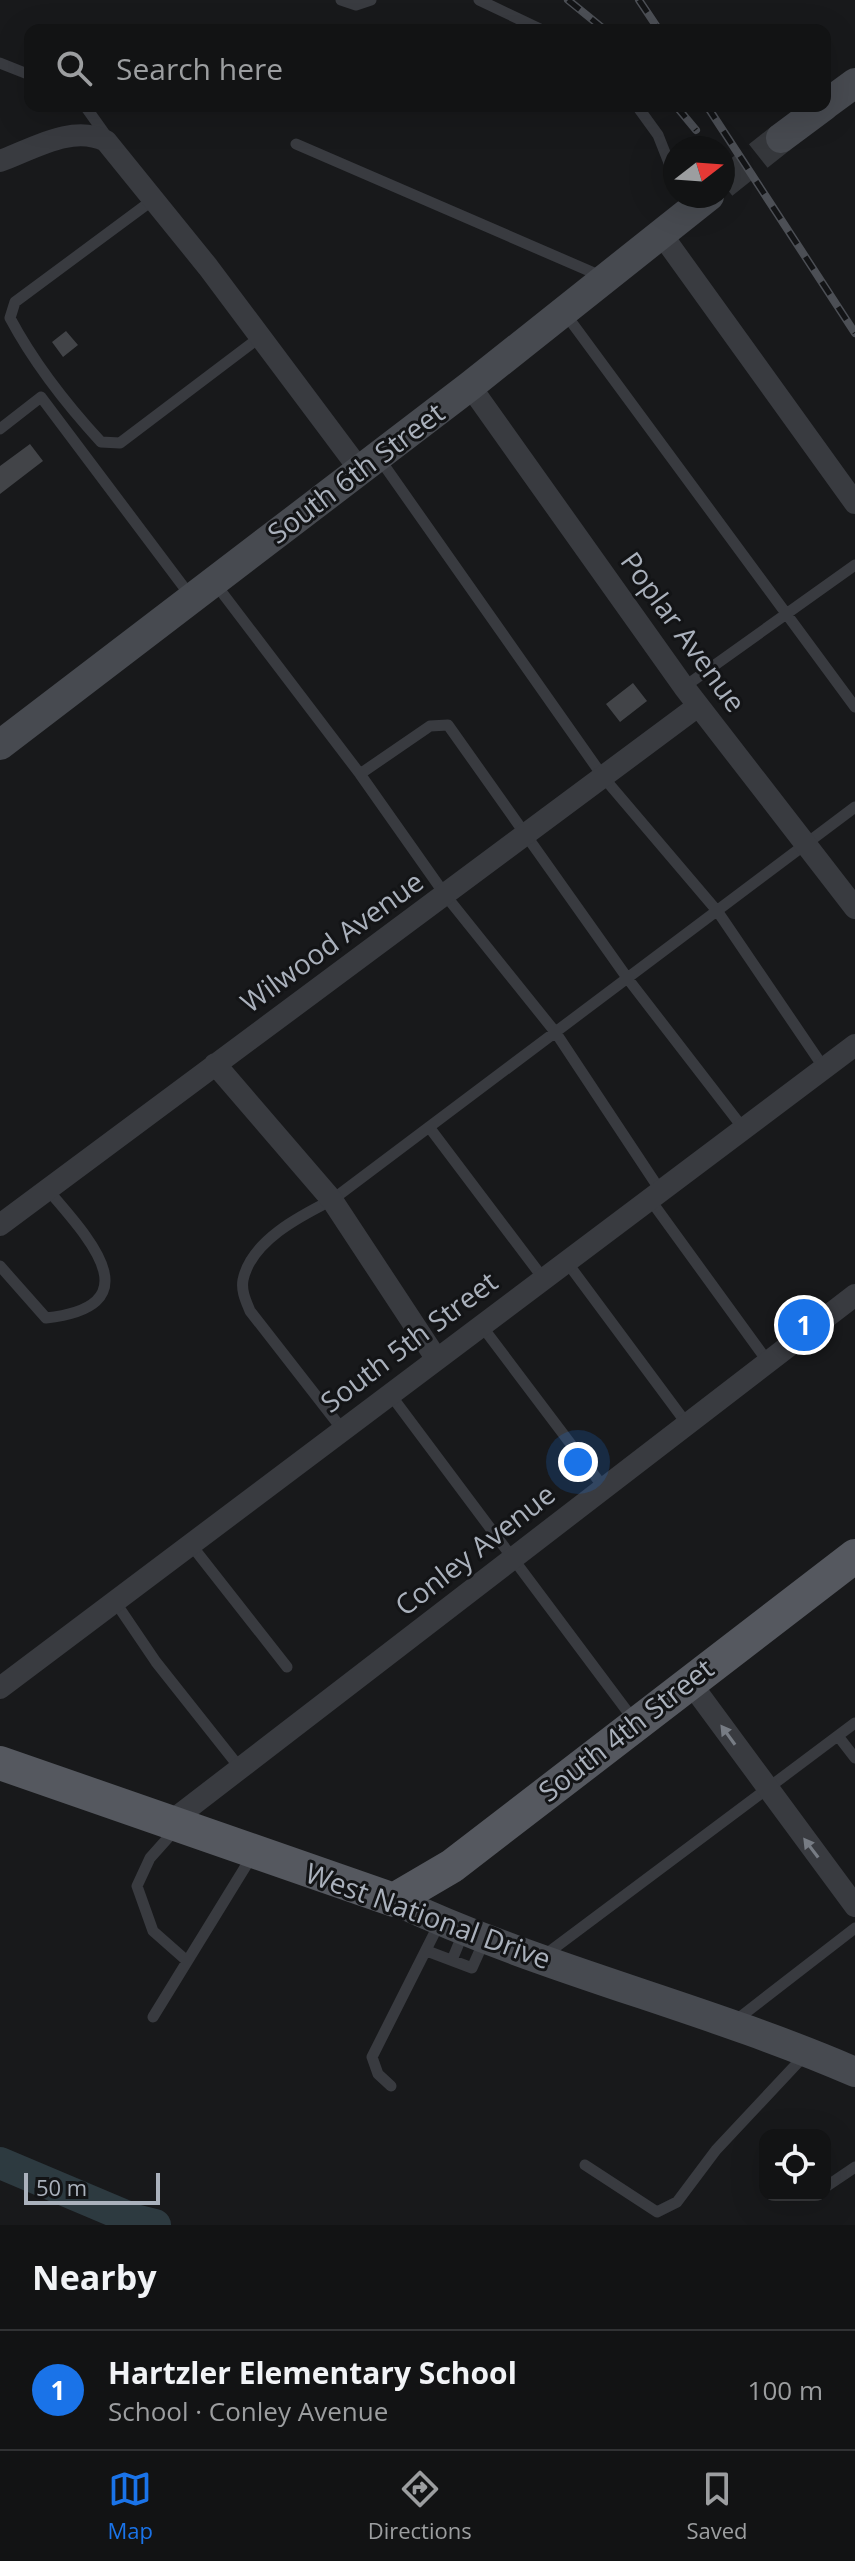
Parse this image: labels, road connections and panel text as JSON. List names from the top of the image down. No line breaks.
{"streets":{"main road":["South 4th Street","West National Drive"],"street":["South 6th Street","Poplar Avenue","Wilwood Avenue","South 5th Street","Conley Avenue"]},"crossings":[["South 6th Street","Poplar Avenue"],["Poplar Avenue","Wilwood Avenue"],["Conley Avenue","West National Drive"],["South 4th Street","West National Drive"]],"scale_bar":"50 m","north":"right","page":{"search":"Search here","pins":"1","scale":"50 m","heading":"Nearby","list":[{"mark":"1","name":"Hartzler Elementary School","note":"School · Conley Avenue","value":"100 m"}],"nav":["Map","Directions","Saved"]}}
